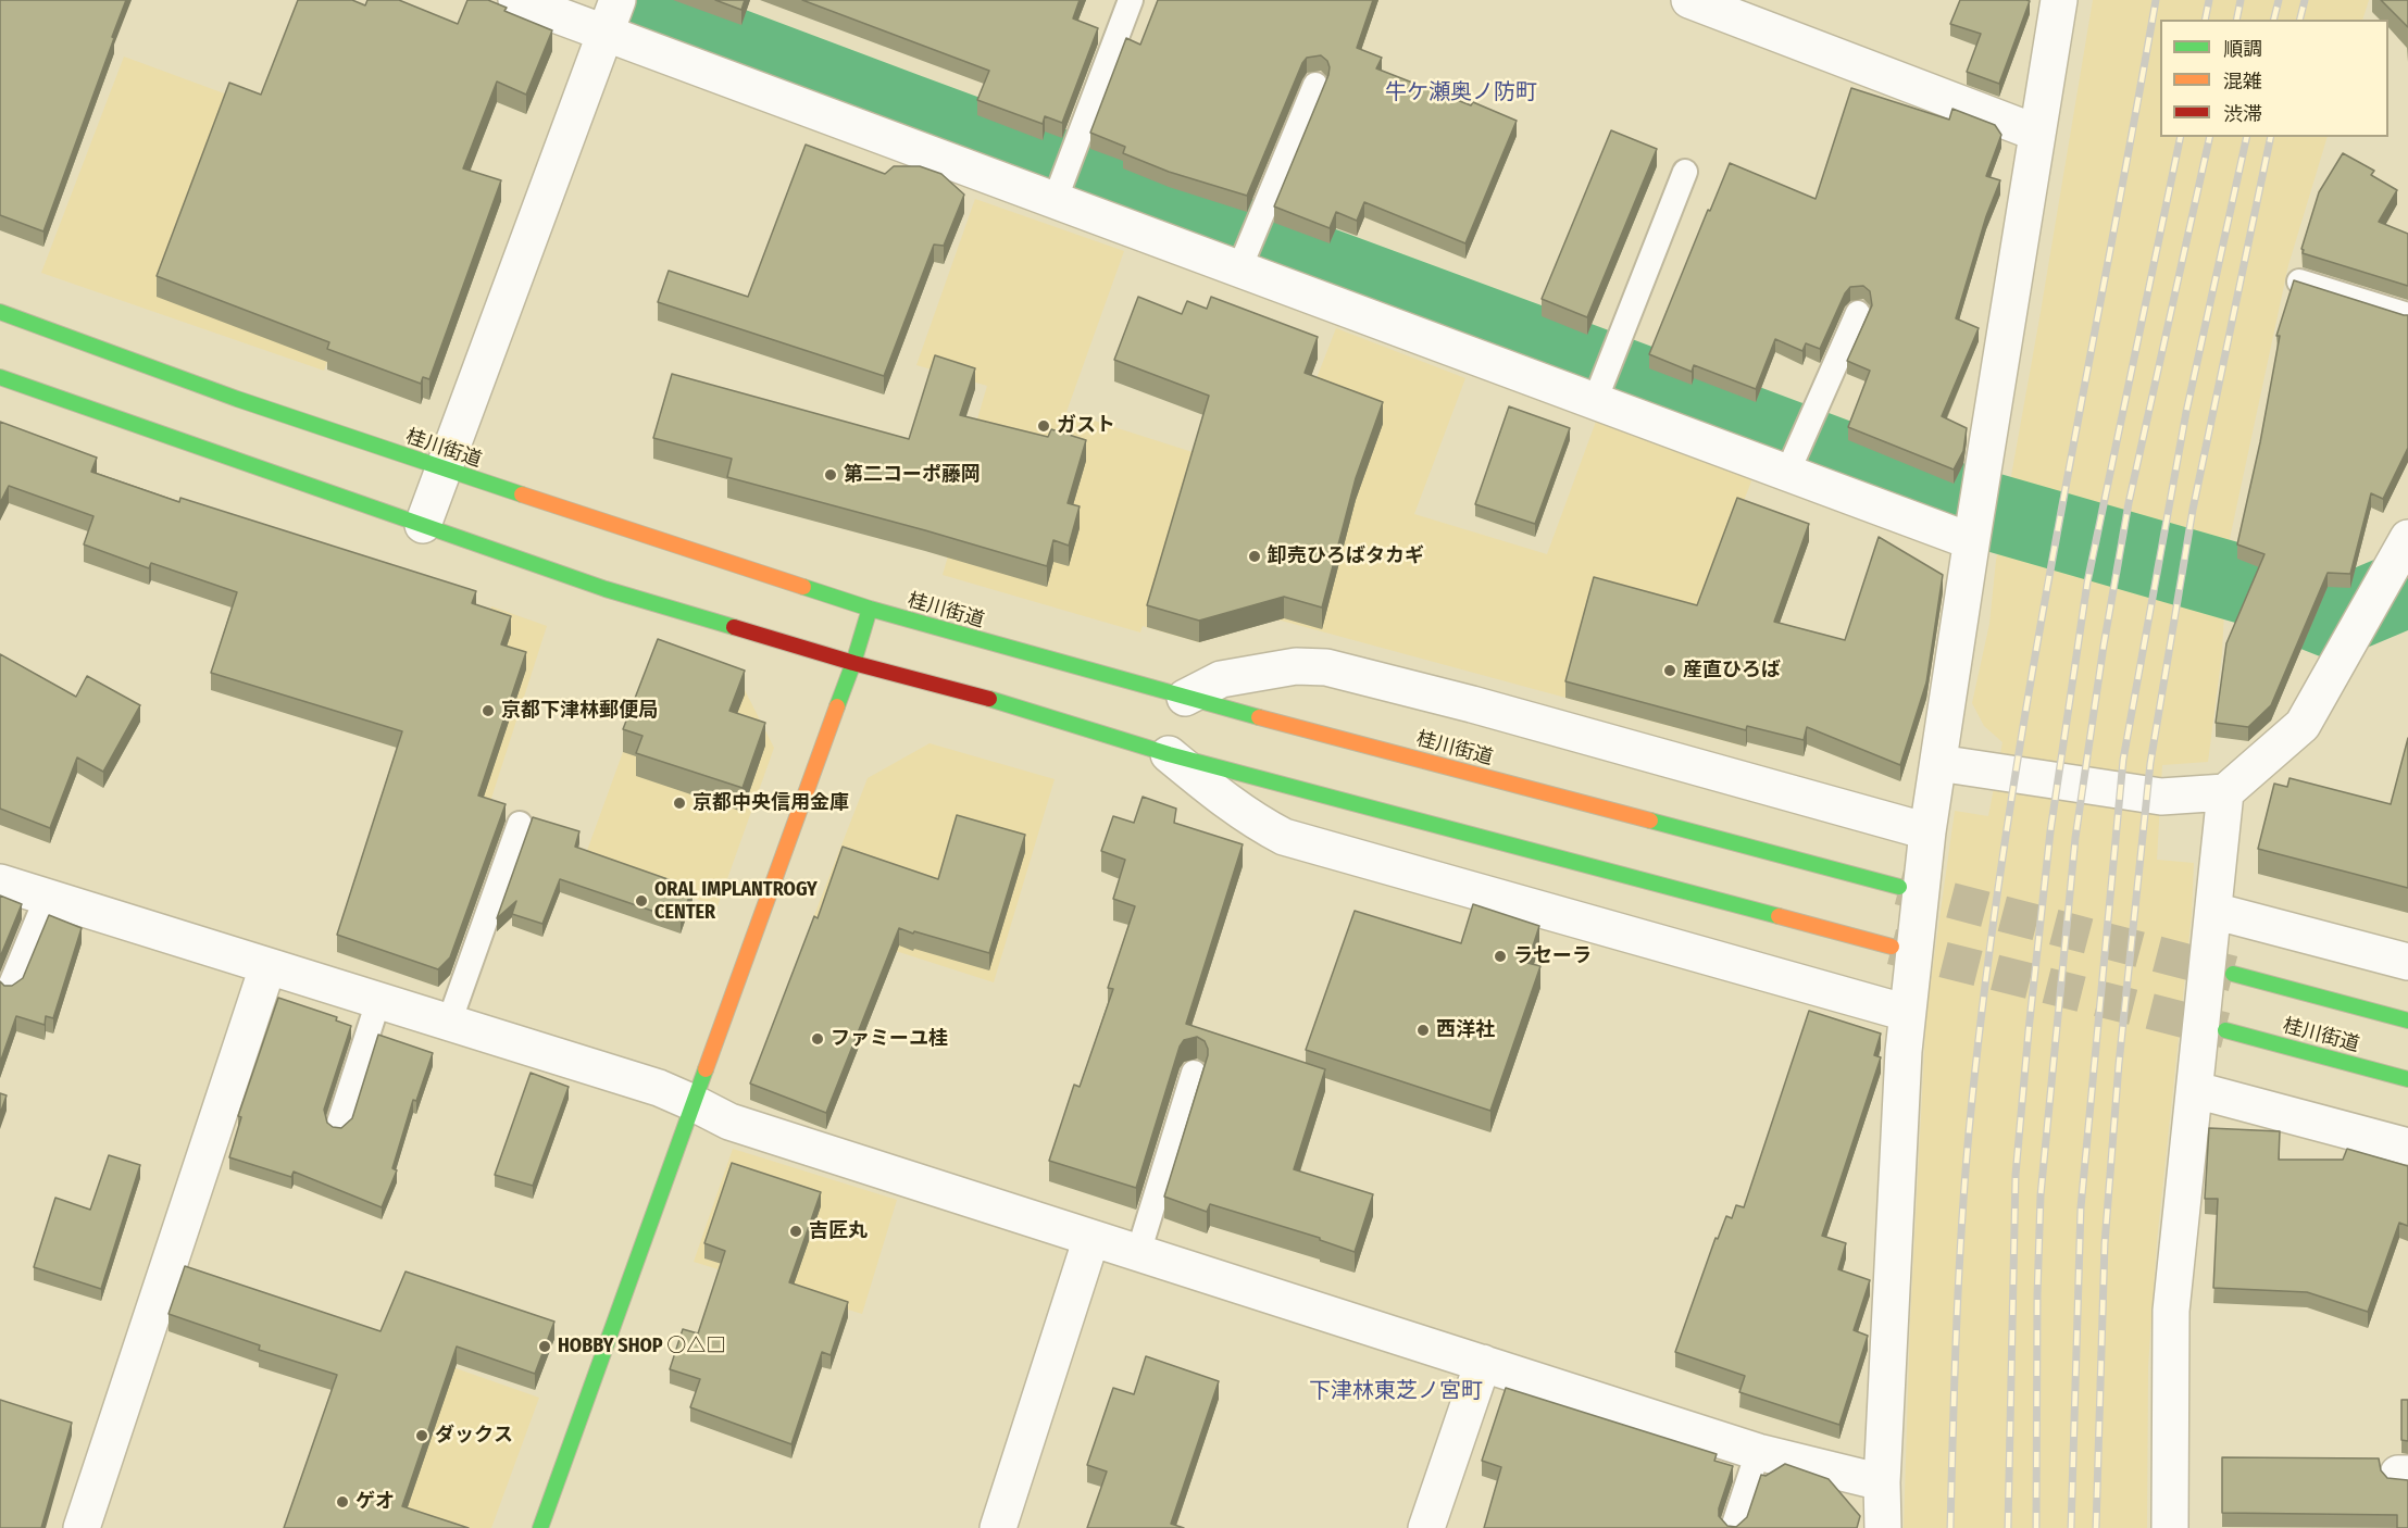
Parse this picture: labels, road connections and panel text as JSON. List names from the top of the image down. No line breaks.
{"streets":{"street":["桂川街道"]},"districts":["牛ケ瀬奥ノ防町","下津林東芝ノ宮町"],"places":["ガスト","第二コーポ藤岡","卸売ひろばタカギ","産直ひろば","京都下津林郵便局","京都中央信用金庫","ORAL IMPLANTROGY CENTER","ラセーラ","西洋社","ファミーユ桂","吉匠丸","HOBBY SHOP ○△□","ダックス","ゲオ"],"legend":["順調","混雑","渋滞"]}
